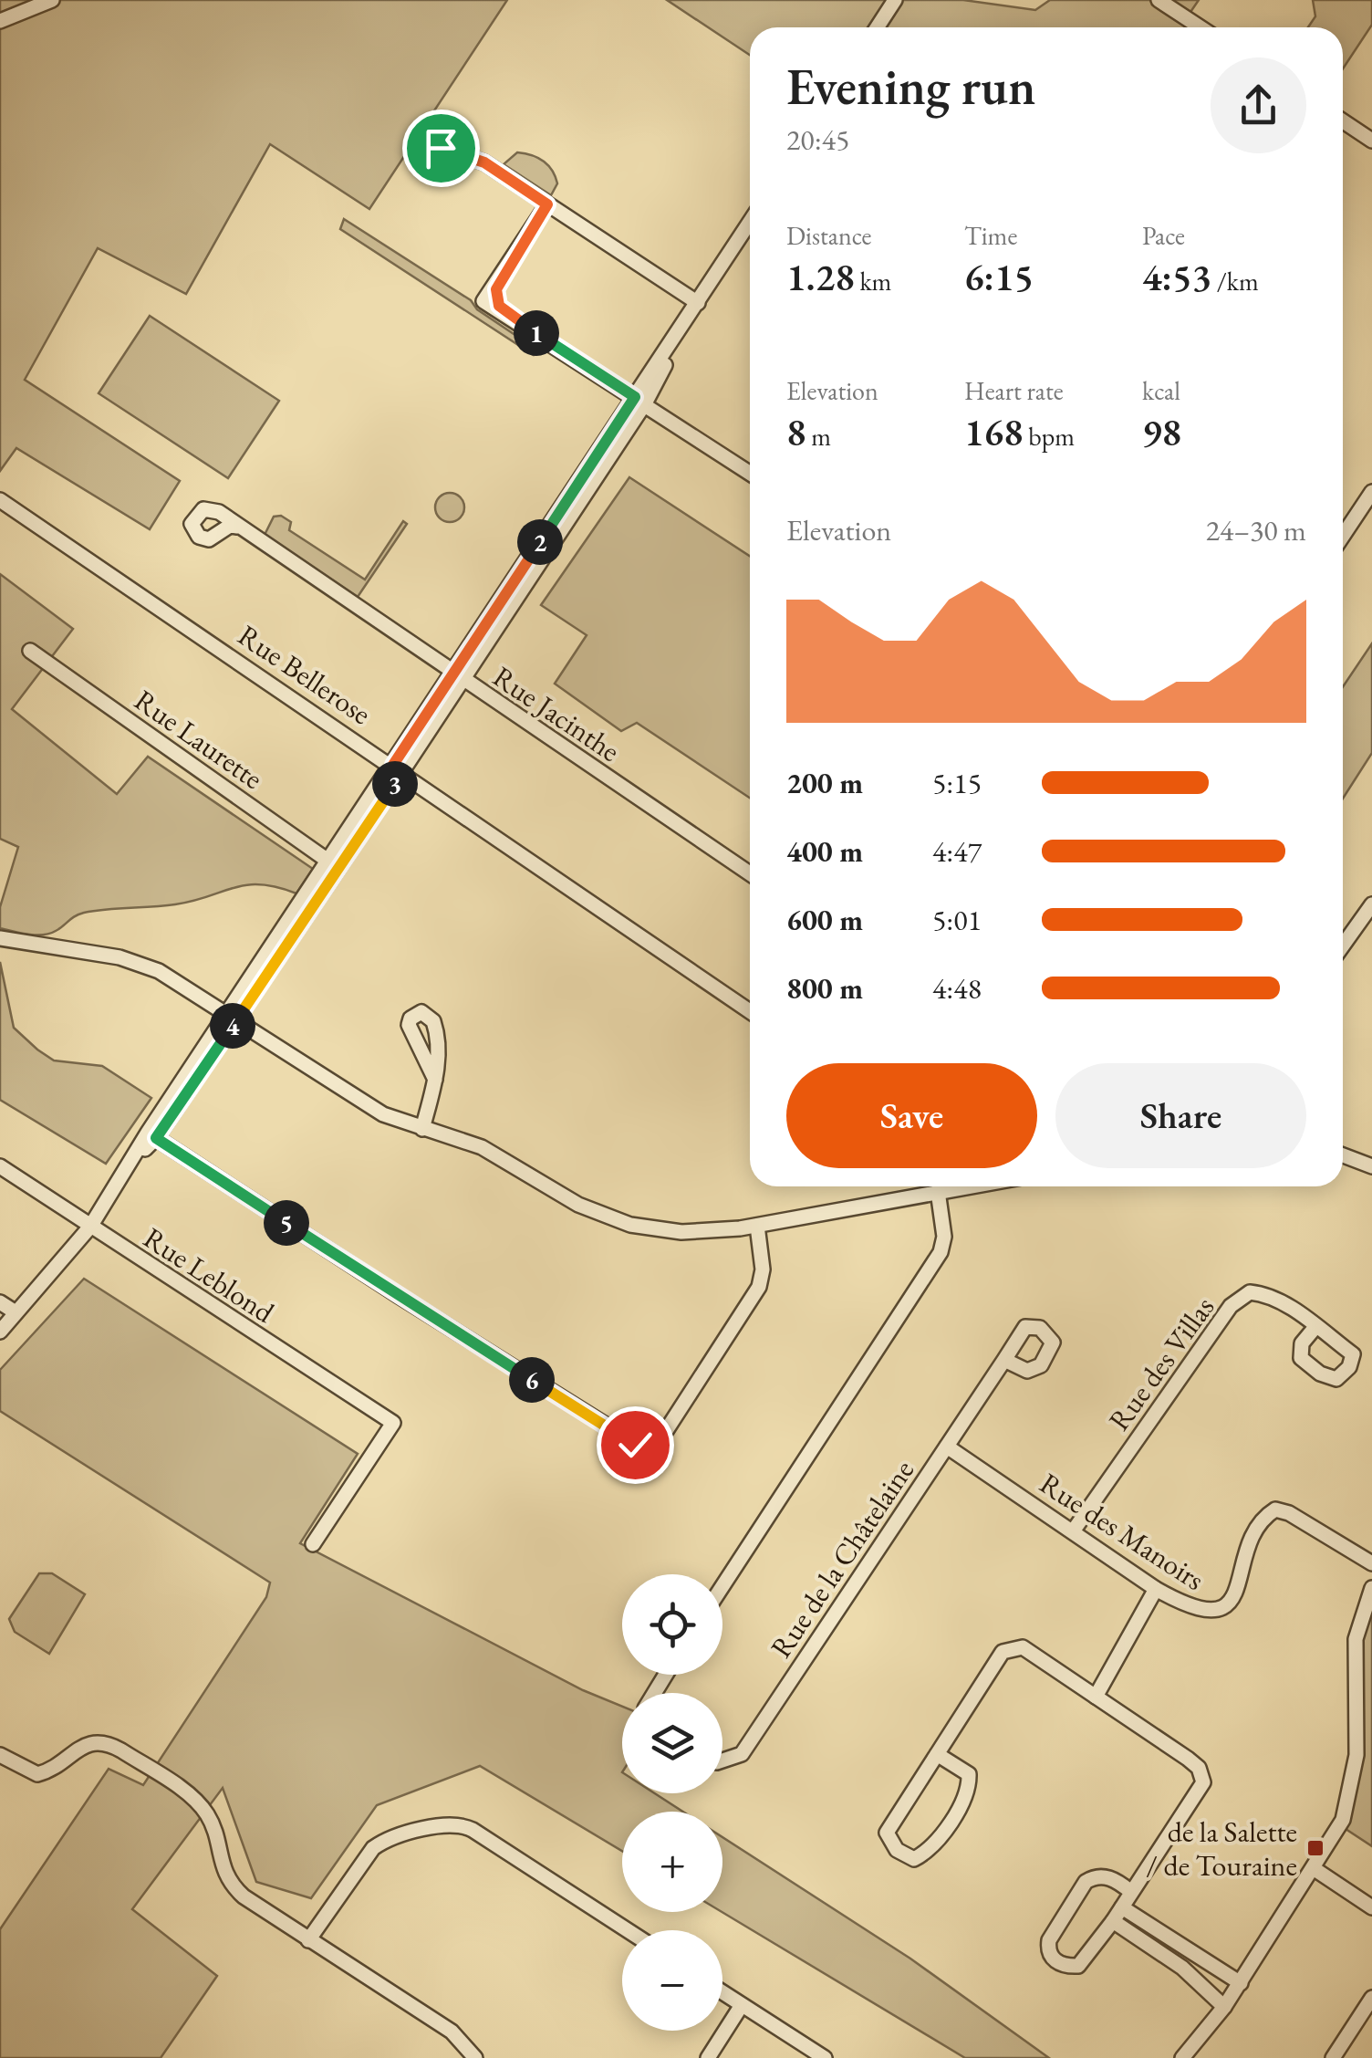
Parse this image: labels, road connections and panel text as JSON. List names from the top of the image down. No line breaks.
{"streets":{"street":["Rue Bellerose","Rue Jacinthe","Rue Laurette","Rue Leblond","Rue des Villas","Rue des Manoirs","Rue de la Châtelaine"]},"crossings":[["Rue des Villas","Rue des Manoirs"],["Rue des Manoirs","Rue de la Châtelaine"]],"places":{"transit":["de la Salette / de Touraine"]},"page":{"heading":["Evening run","20:45"],"stats":[["Distance","1.28 km"],["Time","6:15"],["Pace","4:53 /km"],["Elevation","8 m"],["Heart rate","168 bpm"],["kcal","98"]],"pins":["1","2","3","4","5","6"],"chart":["Elevation","24–30 m"],"list":[{"name":"200 m","note":"5:15"},{"name":"400 m","note":"4:47"},{"name":"600 m","note":"5:01"},{"name":"800 m","note":"4:48"}],"buttons":["Save","Share"],"map_buttons":["+","−"]}}
